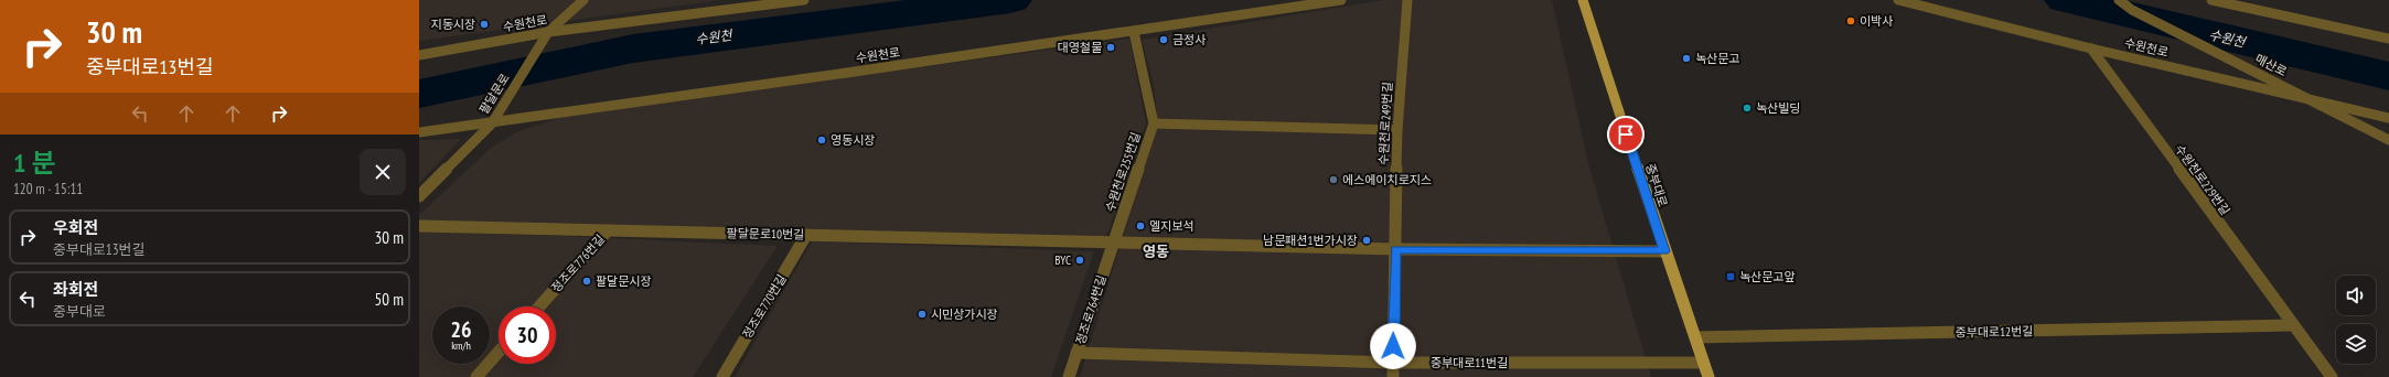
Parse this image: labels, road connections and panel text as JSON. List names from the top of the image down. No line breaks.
{"streets":{"main road":["중부대로"],"street":["수원천로","매산로","팔달문로","수원천로249번길","수원천로255번길","수원천로229번길","팔달문로10번길","정조로776번길","정조로770번길","정조로764번길","중부대로12번길","중부대로11번길"]},"crossings":[["수원천로","매산로"],["수원천로","팔달문로"],["수원천로","수원천로255번길"],["수원천로","수원천로229번길"],["수원천로249번길","팔달문로10번길"],["수원천로249번길","중부대로11번길"],["수원천로255번길","팔달문로10번길"],["수원천로255번길","정조로764번길"],["수원천로229번길","중부대로12번길"],["중부대로","팔달문로10번길"],["중부대로","중부대로12번길"],["중부대로","중부대로11번길"],["팔달문로10번길","정조로776번길"],["팔달문로10번길","정조로770번길"],["팔달문로10번길","정조로764번길"],["정조로764번길","중부대로11번길"]],"districts":["영동"],"water":["수원천"],"places":{"other":["이박사","지동시장","금정사","대영철물","녹산문고","녹산빌딩","영동시장","에스에이치로지스","엘지보석","남문패션1번가시장","BYC","팔달문시장","시민상가시장"],"transit":["녹산문고앞"]},"page":{"turn":["30 m","중부대로13번길"],"heading":["1 분","120 m · 15:11"],"list":[{"name":"우회전","note":"중부대로13번길","value":"30 m"},{"name":"좌회전","note":"중부대로","value":"50 m"}],"speed":"26 km/h","limit":"30"}}
